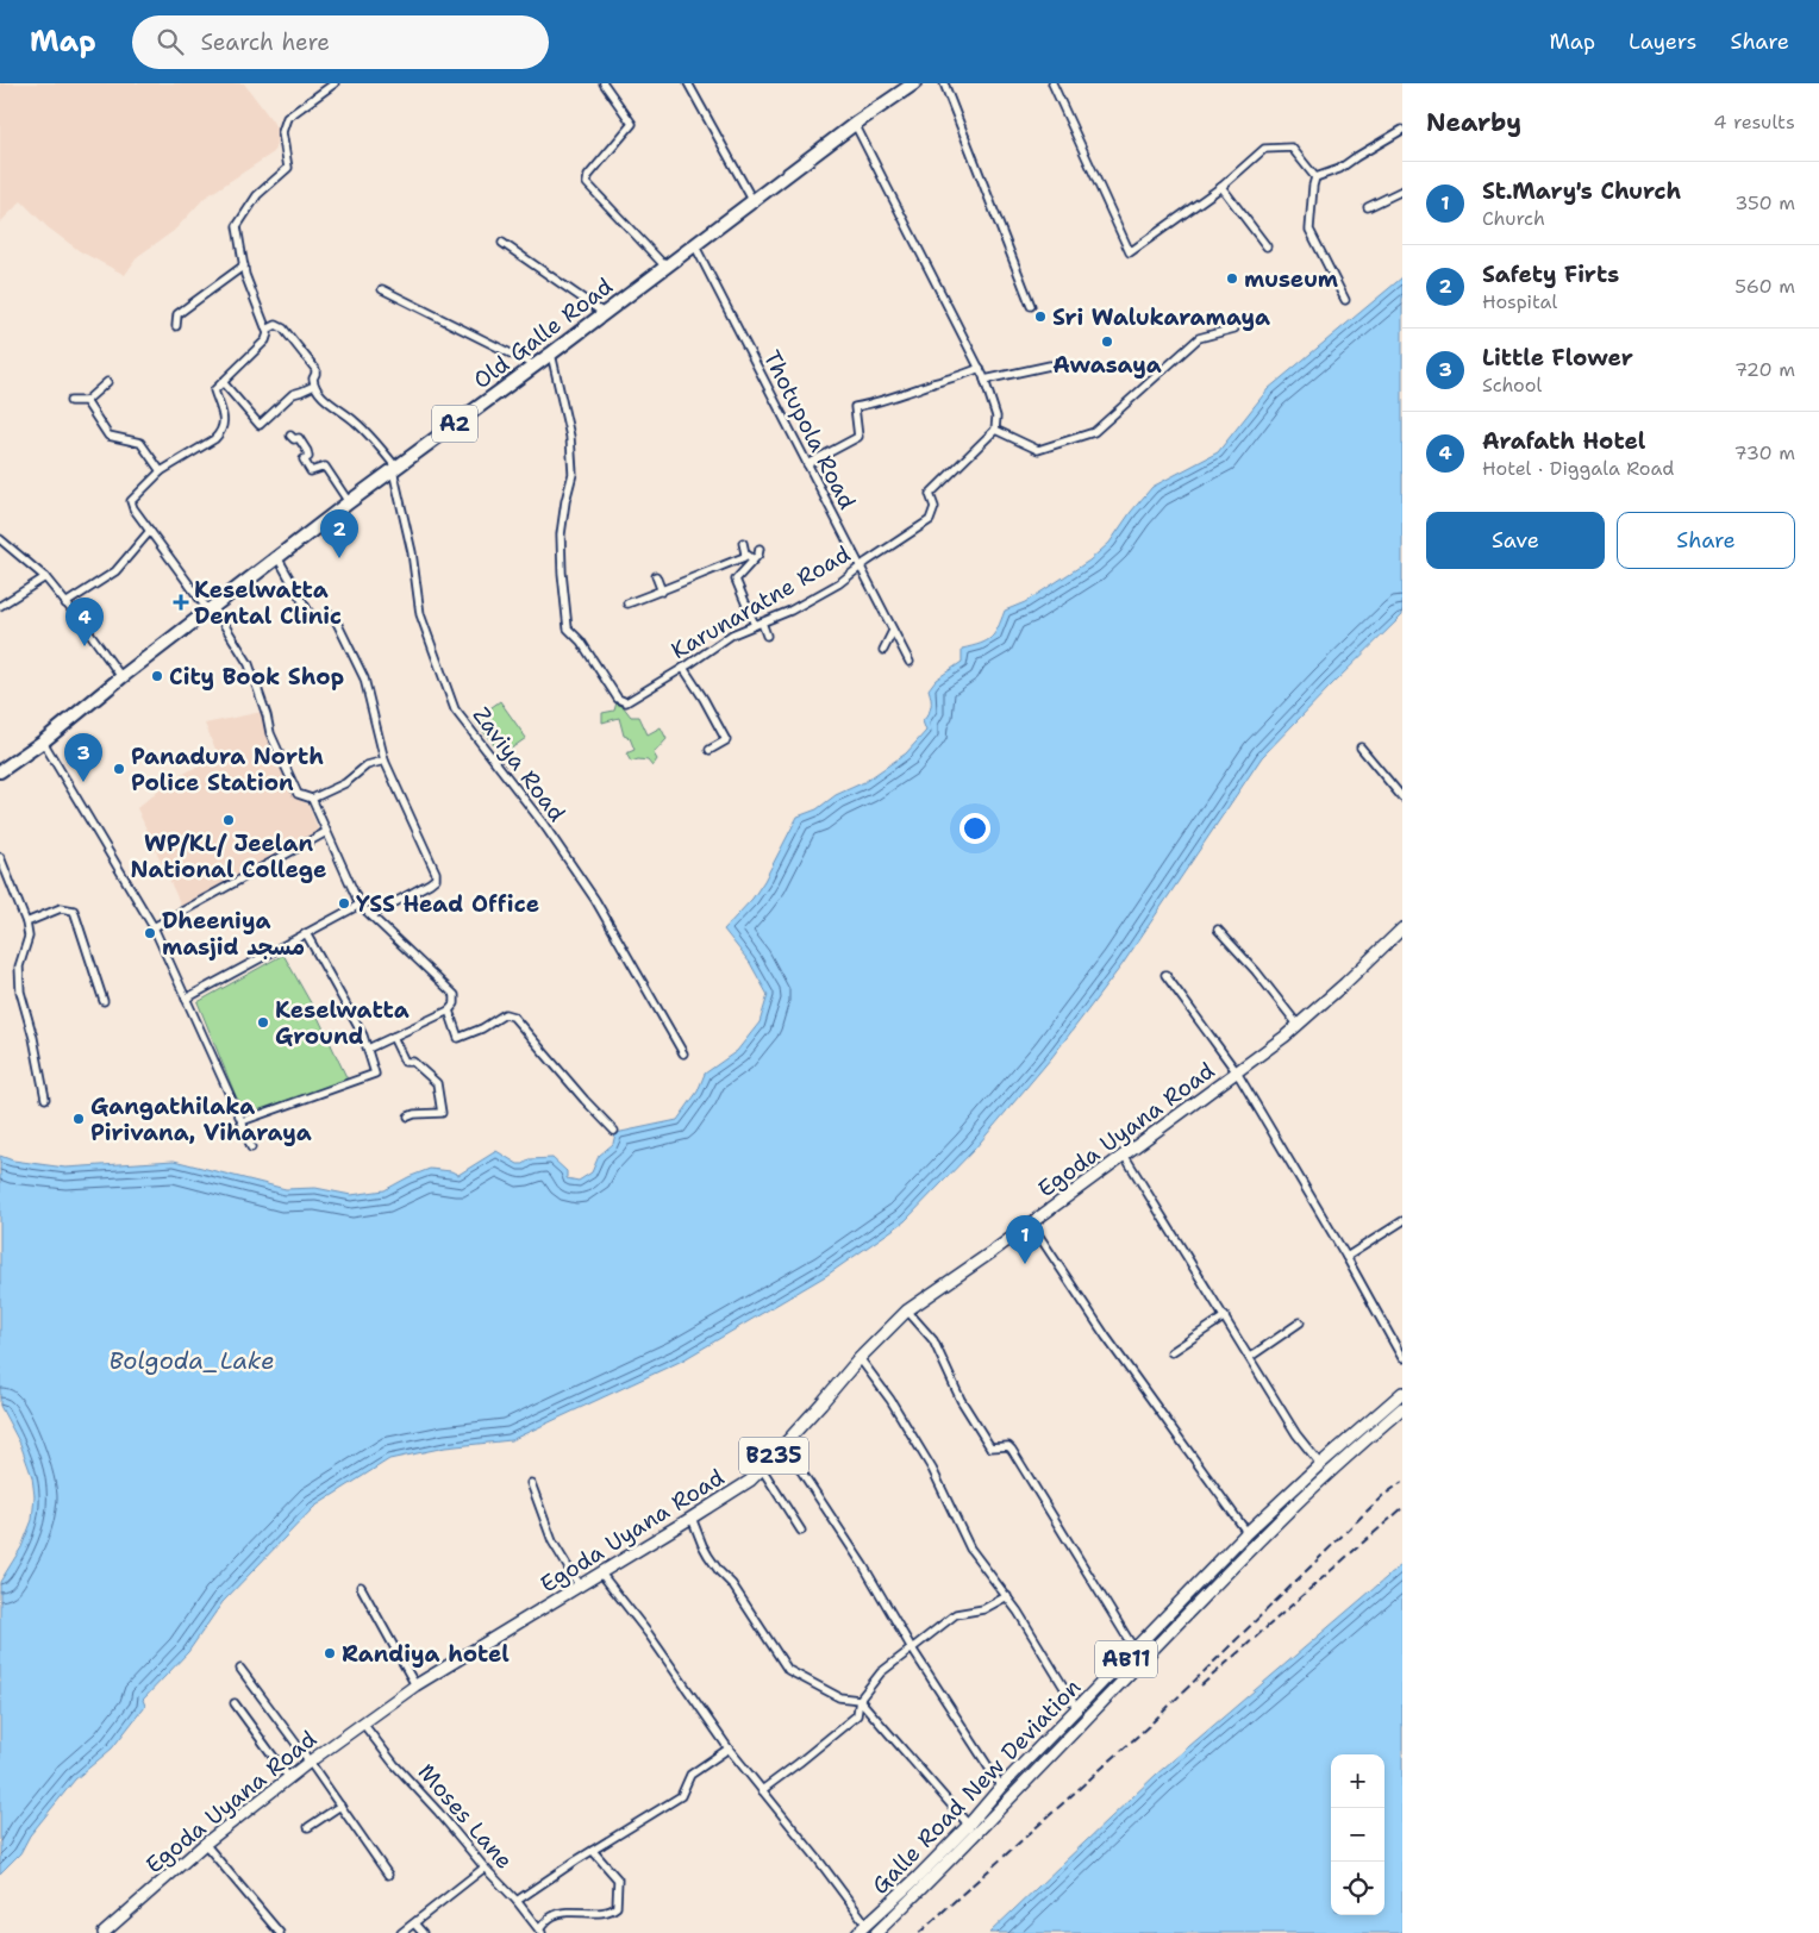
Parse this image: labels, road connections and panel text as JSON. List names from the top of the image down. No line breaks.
{"streets":{"highway":["Old Galle Road","A2"],"main road":["Egoda Uyana Road","B235","AB11","Galle Road New Deviation"],"street":["Thotupola Road","Karunaratne Road","Zaviya Road","Moses Lane"]},"crossings":[["Old Galle Road","Thotupola Road"],["Old Galle Road","Karunaratne Road"],["Old Galle Road","Zaviya Road"],["Thotupola Road","Karunaratne Road"],["Egoda Uyana Road","Moses Lane"]],"water":["Bolgoda_Lake"],"places":{"other":["museum","Sri Walukaramaya","Awasaya","City Book Shop","Panadura North Police Station","WP/KL/ Jeelan National College","YSS Head Office","Dheeniya masjid مسجد","Keselwatta Ground","Gangathilaka Pirivana, Viharaya","Randiya hotel"],"health":["Keselwatta Dental Clinic"]},"page":{"header":"Map","search":"Search here","nav":["Map","Layers","Share"],"heading":["Nearby","4 results"],"list":[{"mark":"1","name":"St.Mary's Church","note":"Church","value":"350 m"},{"mark":"2","name":"Safety Firts","note":"Hospital","value":"560 m"},{"mark":"3","name":"Little Flower","note":"School","value":"720 m"},{"mark":"4","name":"Arafath Hotel","note":"Hotel · Diggala Road","value":"730 m"}],"buttons":["Save","Share"],"pins":["2","4","3","1"],"map_buttons":["+","−"]}}
